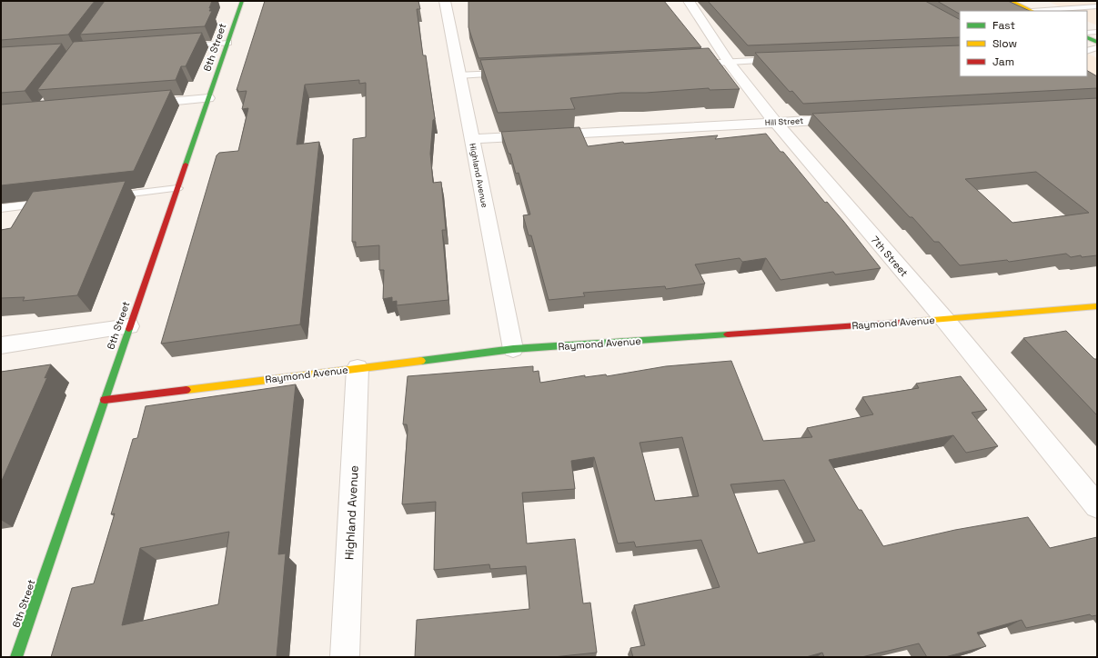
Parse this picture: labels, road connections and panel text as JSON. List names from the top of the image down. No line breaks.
{"streets":{"main road":["6th Street","Raymond Avenue"],"street":["Hill Street","Highland Avenue","7th Street"]},"crossings":[["6th Street","Raymond Avenue"],["Hill Street","Highland Avenue"],["Hill Street","7th Street"],["Highland Avenue","Raymond Avenue"],["7th Street","Raymond Avenue"]],"legend":["Fast","Slow","Jam"]}
